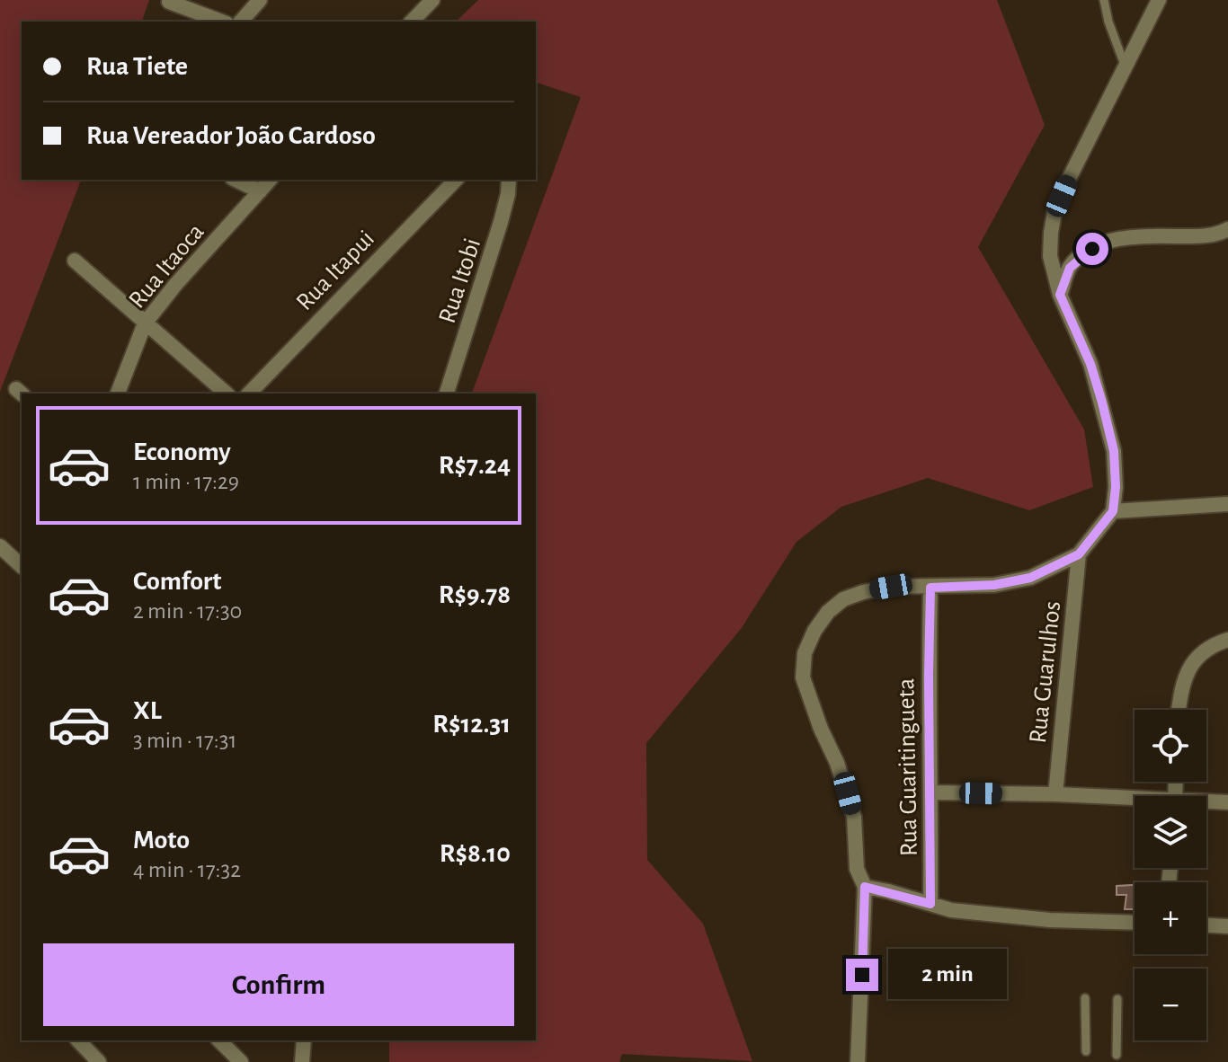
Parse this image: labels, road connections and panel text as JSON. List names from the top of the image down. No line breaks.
{"streets":{"street":["Rua Itaoca","Rua Itapui","Rua Itobi","Rua Guarulhos","Rua Guaritingueta"]},"page":{"banner":["Rua Tiete","Rua Vereador João Cardoso"],"list":[{"name":"Economy","note":"1 min · 17:29","value":"R$7.24"},{"name":"Comfort","note":"2 min · 17:30","value":"R$9.78"},{"name":"XL","note":"3 min · 17:31","value":"R$12.31"},{"name":"Moto","note":"4 min · 17:32","value":"R$8.10"}],"map_buttons":["+","−"],"buttons":"Confirm","bubble":"2 min"}}
